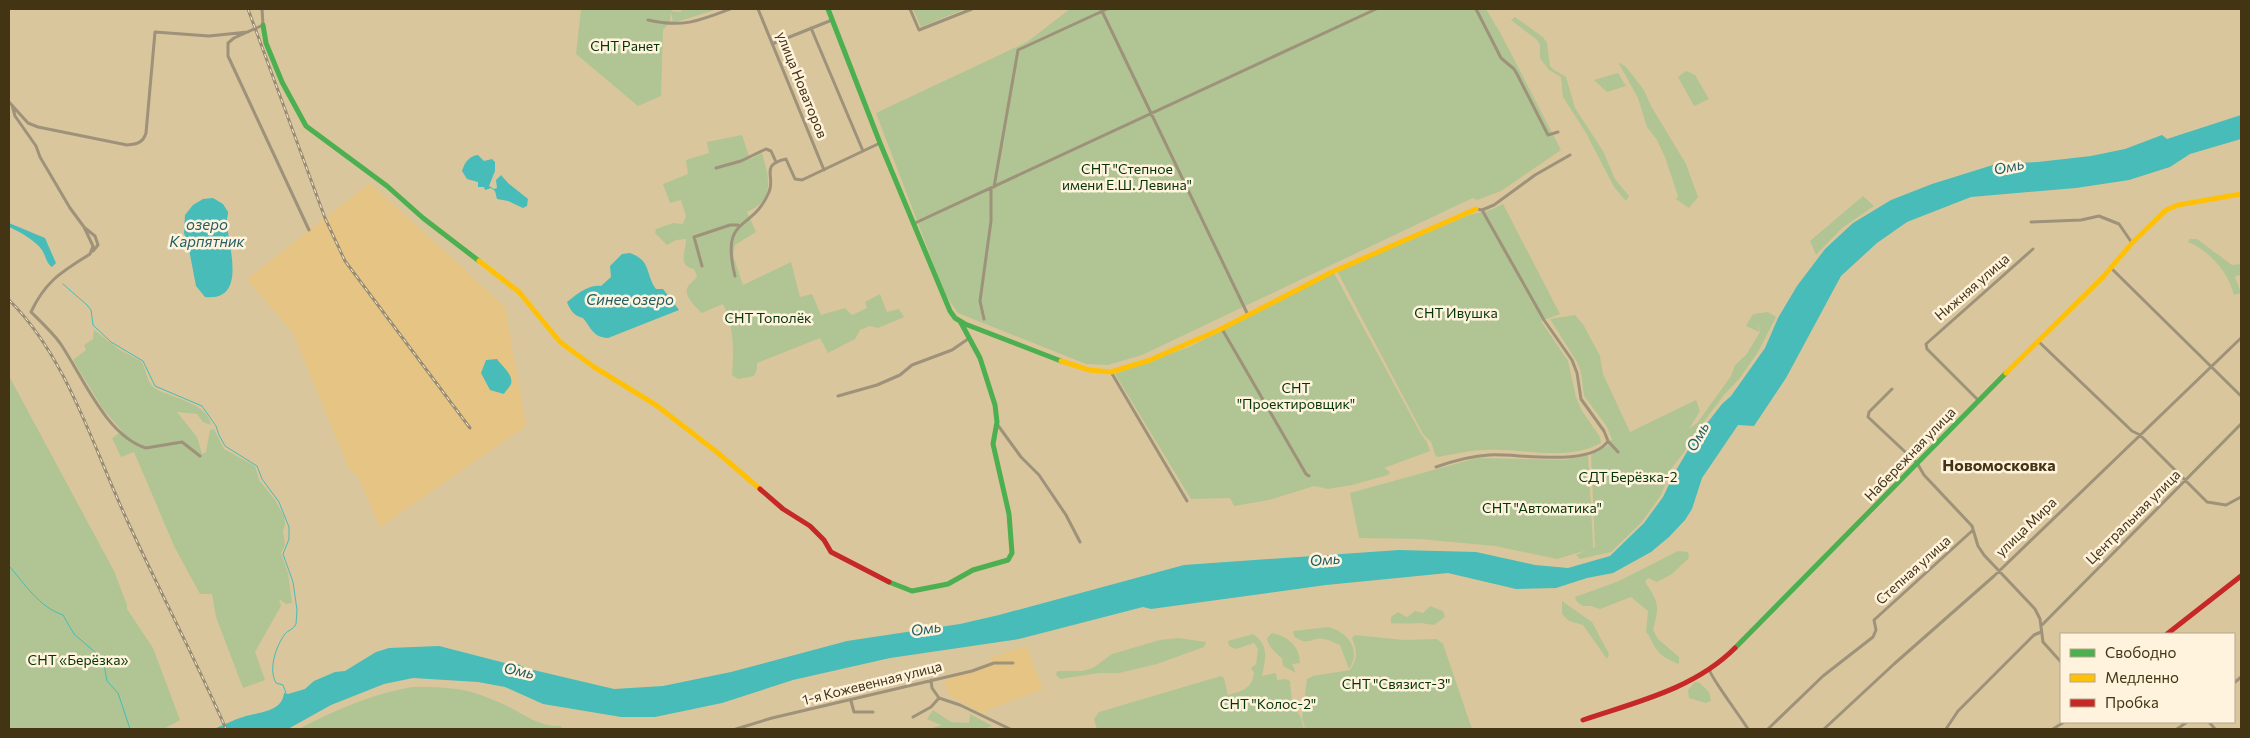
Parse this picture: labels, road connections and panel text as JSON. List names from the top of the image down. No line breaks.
{"streets":{"street":["улица Новаторов","Нижняя улица","Набережная улица","Центральная улица","улица Мира","Степная улица","1-я Кожевенная улица"]},"crossings":[["Нижняя улица","Набережная улица"]],"districts":["Новомосковка"],"water":["Омь","озеро Карпятник","Синее озеро"],"parks":["СНТ Ранет","СНТ \"Степное имени Е.Ш. Левина\"","СНТ Ивушка","СНТ Тополёк","СНТ \"Проектировщик\"","СДТ Берёзка-2","СНТ \"Автоматика\"","СНТ «Берёзка»","СНТ \"Связист-3\"","СНТ \"Колос-2\""],"legend":["Свободно","Медленно","Пробка"]}
